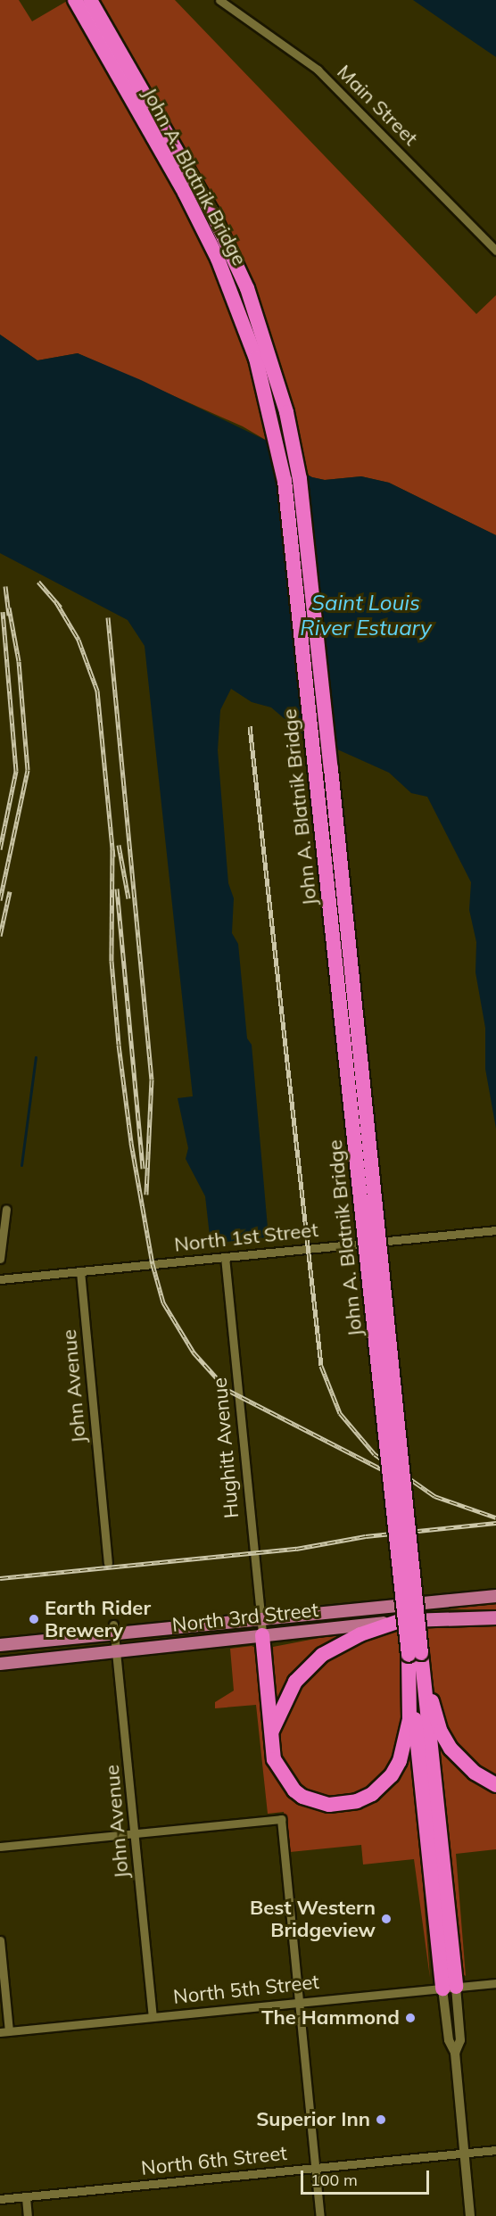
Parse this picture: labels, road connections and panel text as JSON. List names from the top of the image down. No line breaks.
{"streets":{"highway":["John A. Blatnik Bridge","North 3rd Street"],"street":["Main Street","North 1st Street","John Avenue","Hughitt Avenue","North 5th Street","North 6th Street"]},"crossings":[["North 1st Street","John Avenue"],["North 1st Street","Hughitt Avenue"],["John Avenue","North 3rd Street"],["John Avenue","North 5th Street"],["Hughitt Avenue","North 3rd Street"]],"water":["Saint Louis River Estuary"],"places":["Earth Rider Brewery","Best Western Bridgeview","The Hammond","Superior Inn"],"scale_bar":"100 m"}
